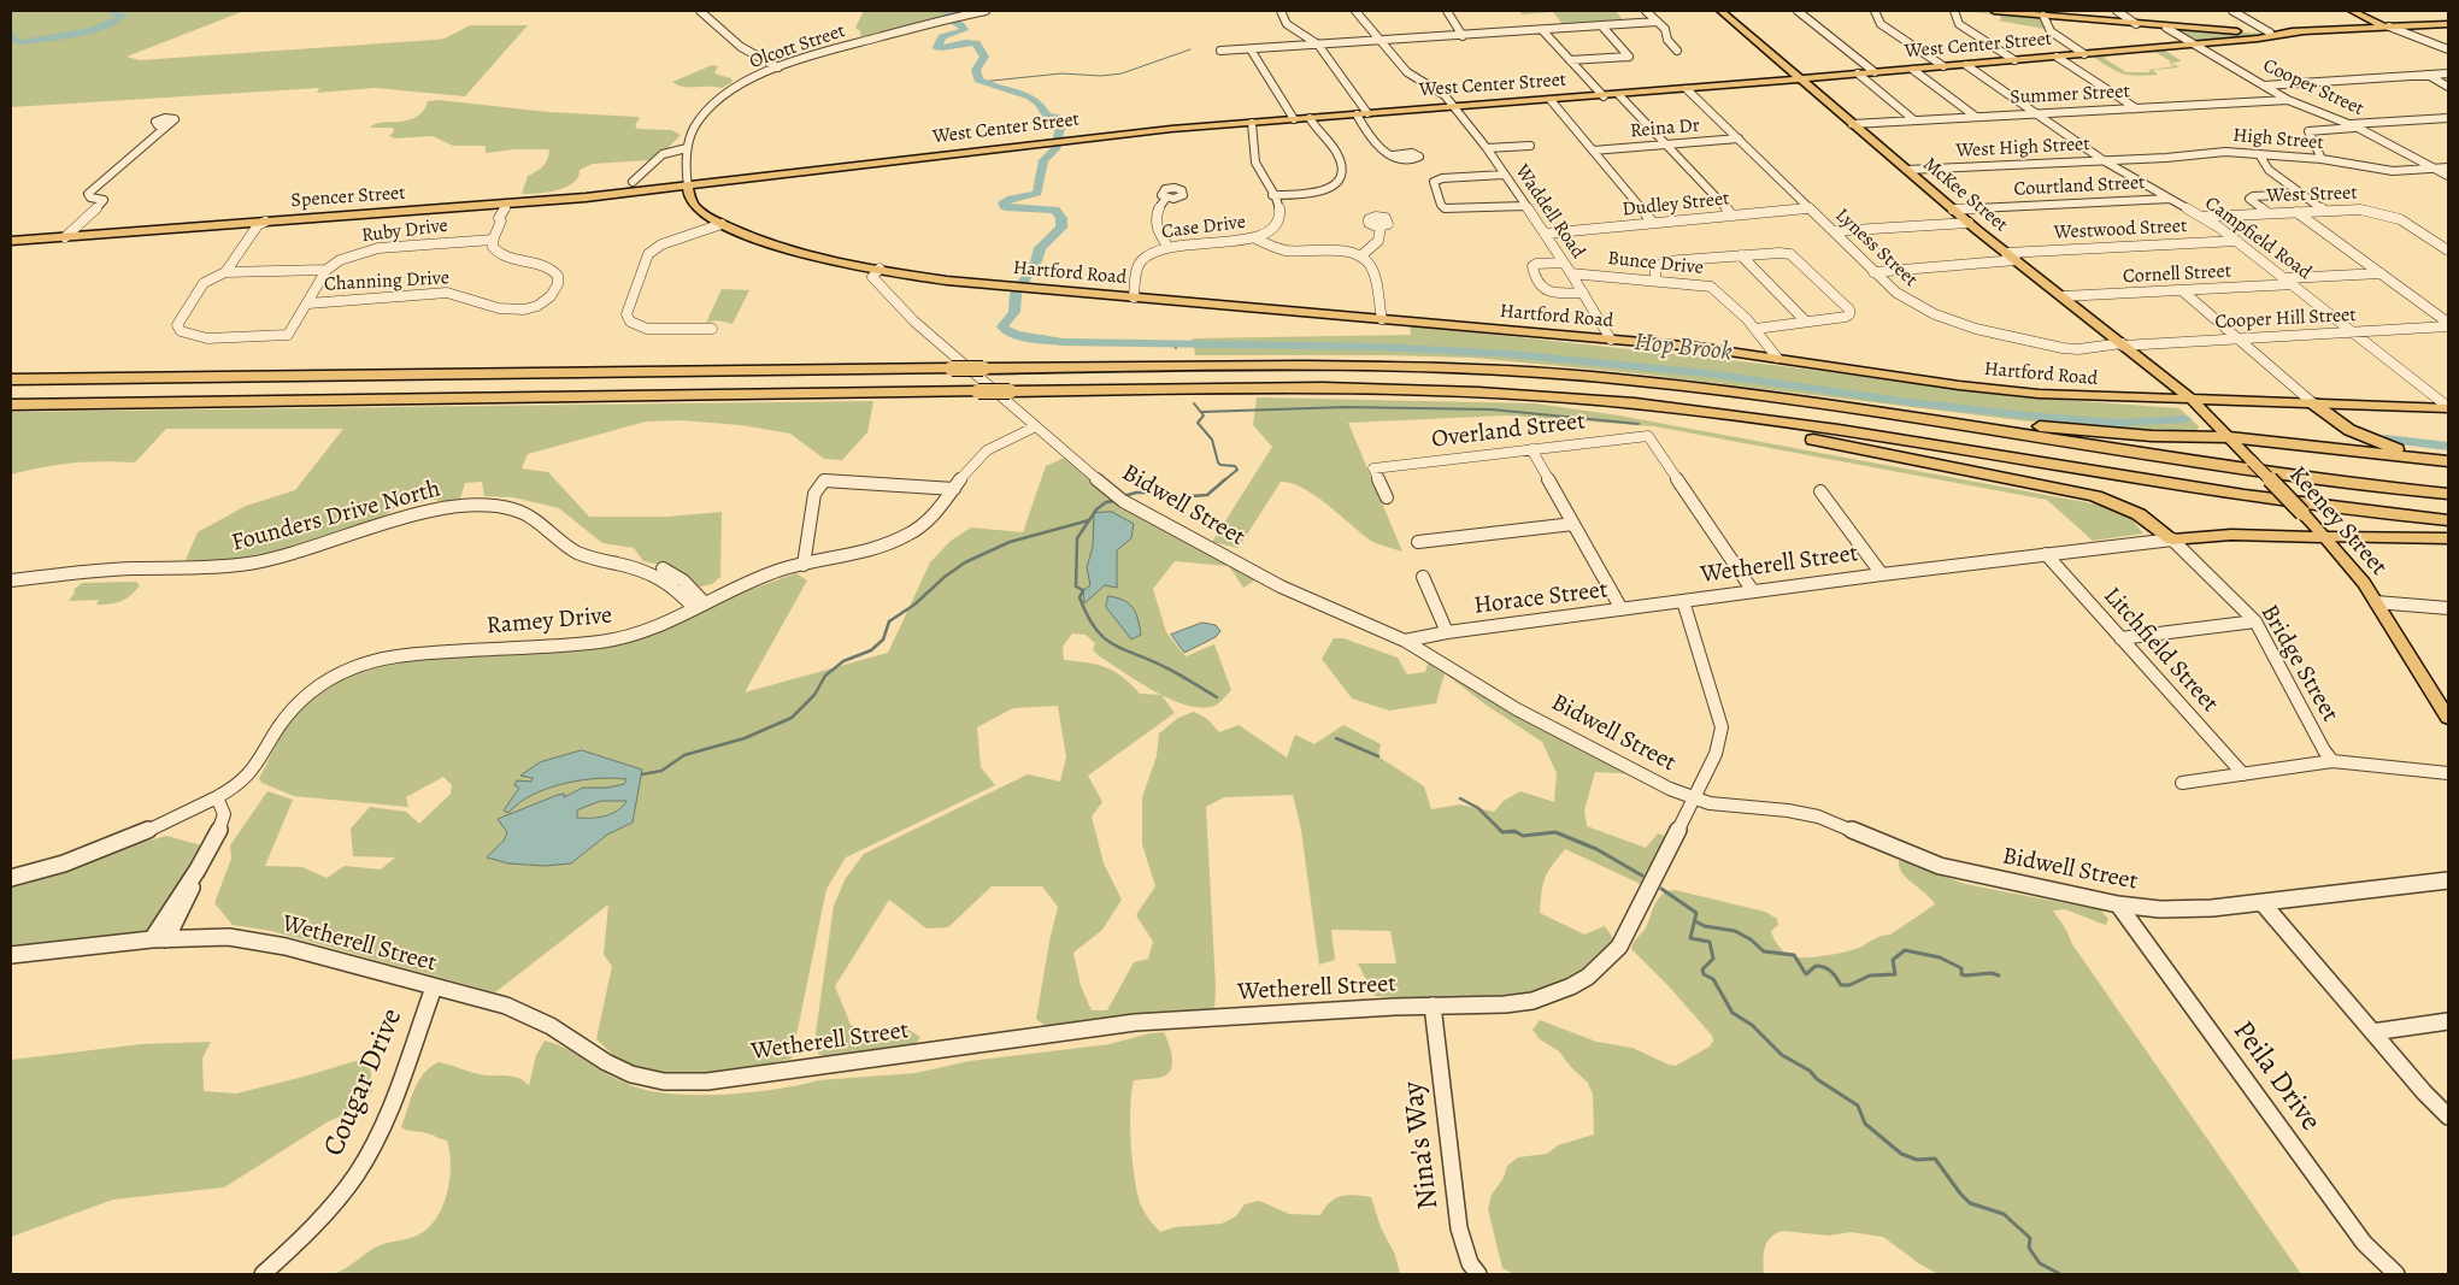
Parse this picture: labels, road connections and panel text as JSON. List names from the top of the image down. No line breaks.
{"streets":{"main road":["West Center Street","McKee Street","Spencer Street","Hartford Road","Keeney Street","Wetherell Street"],"street":["Olcott Street","Cooper Street","Summer Street","Reina Dr","High Street","West High Street","Courtland Street","West Street","Dudley Street","Waddell Road","Case Drive","Westwood Street","Ruby Drive","Campfield Road","Lyness Street","Bunce Drive","Cornell Street","Channing Drive","Cooper Hill Street","Overland Street","Bidwell Street","Founders Drive North","Horace Street","Ramey Drive","Litchfield Street","Bridge Street","Peila Drive","Cougar Drive","Nina's Way"]},"crossings":[["West Center Street","Olcott Street"],["West Center Street","Cooper Street"],["West Center Street","McKee Street"],["West Center Street","Spencer Street"],["West Center Street","Waddell Road"],["West Center Street","Case Drive"],["West Center Street","Campfield Road"],["West Center Street","Lyness Street"],["West Center Street","Hartford Road"],["Olcott Street","Spencer Street"],["Olcott Street","Hartford Road"],["Cooper Street","Summer Street"],["Cooper Street","High Street"],["Summer Street","McKee Street"],["Summer Street","Campfield Road"],["Reina Dr","Lyness Street"],["High Street","West High Street"],["High Street","Campfield Road"],["West High Street","McKee Street"],["West High Street","Campfield Road"],["Courtland Street","McKee Street"],["Courtland Street","Campfield Road"],["McKee Street","Westwood Street"],["McKee Street","Lyness Street"],["McKee Street","Hartford Road"],["McKee Street","Cornell Street"],["McKee Street","Cooper Hill Street"],["McKee Street","Keeney Street"],["West Street","Campfield Road"],["Spencer Street","Hartford Road"],["Dudley Street","Waddell Road"],["Dudley Street","Lyness Street"],["Waddell Road","Bunce Drive"],["Waddell Road","Hartford Road"],["Case Drive","Hartford Road"],["Westwood Street","Campfield Road"],["Ruby Drive","Channing Drive"],["Campfield Road","Hartford Road"],["Campfield Road","Cornell Street"],["Campfield Road","Cooper Hill Street"],["Lyness Street","Cooper Hill Street"],["Bunce Drive","Hartford Road"],["Hartford Road","Bidwell Street"],["Hartford Road","Keeney Street"],["Overland Street","Wetherell Street"],["Bidwell Street","Wetherell Street"],["Bidwell Street","Horace Street"],["Bidwell Street","Ramey Drive"],["Bidwell Street","Peila Drive"],["Founders Drive North","Ramey Drive"],["Keeney Street","Wetherell Street"],["Wetherell Street","Horace Street"],["Wetherell Street","Litchfield Street"],["Wetherell Street","Bridge Street"],["Wetherell Street","Cougar Drive"],["Wetherell Street","Nina's Way"]],"water":["Hop Brook"]}
